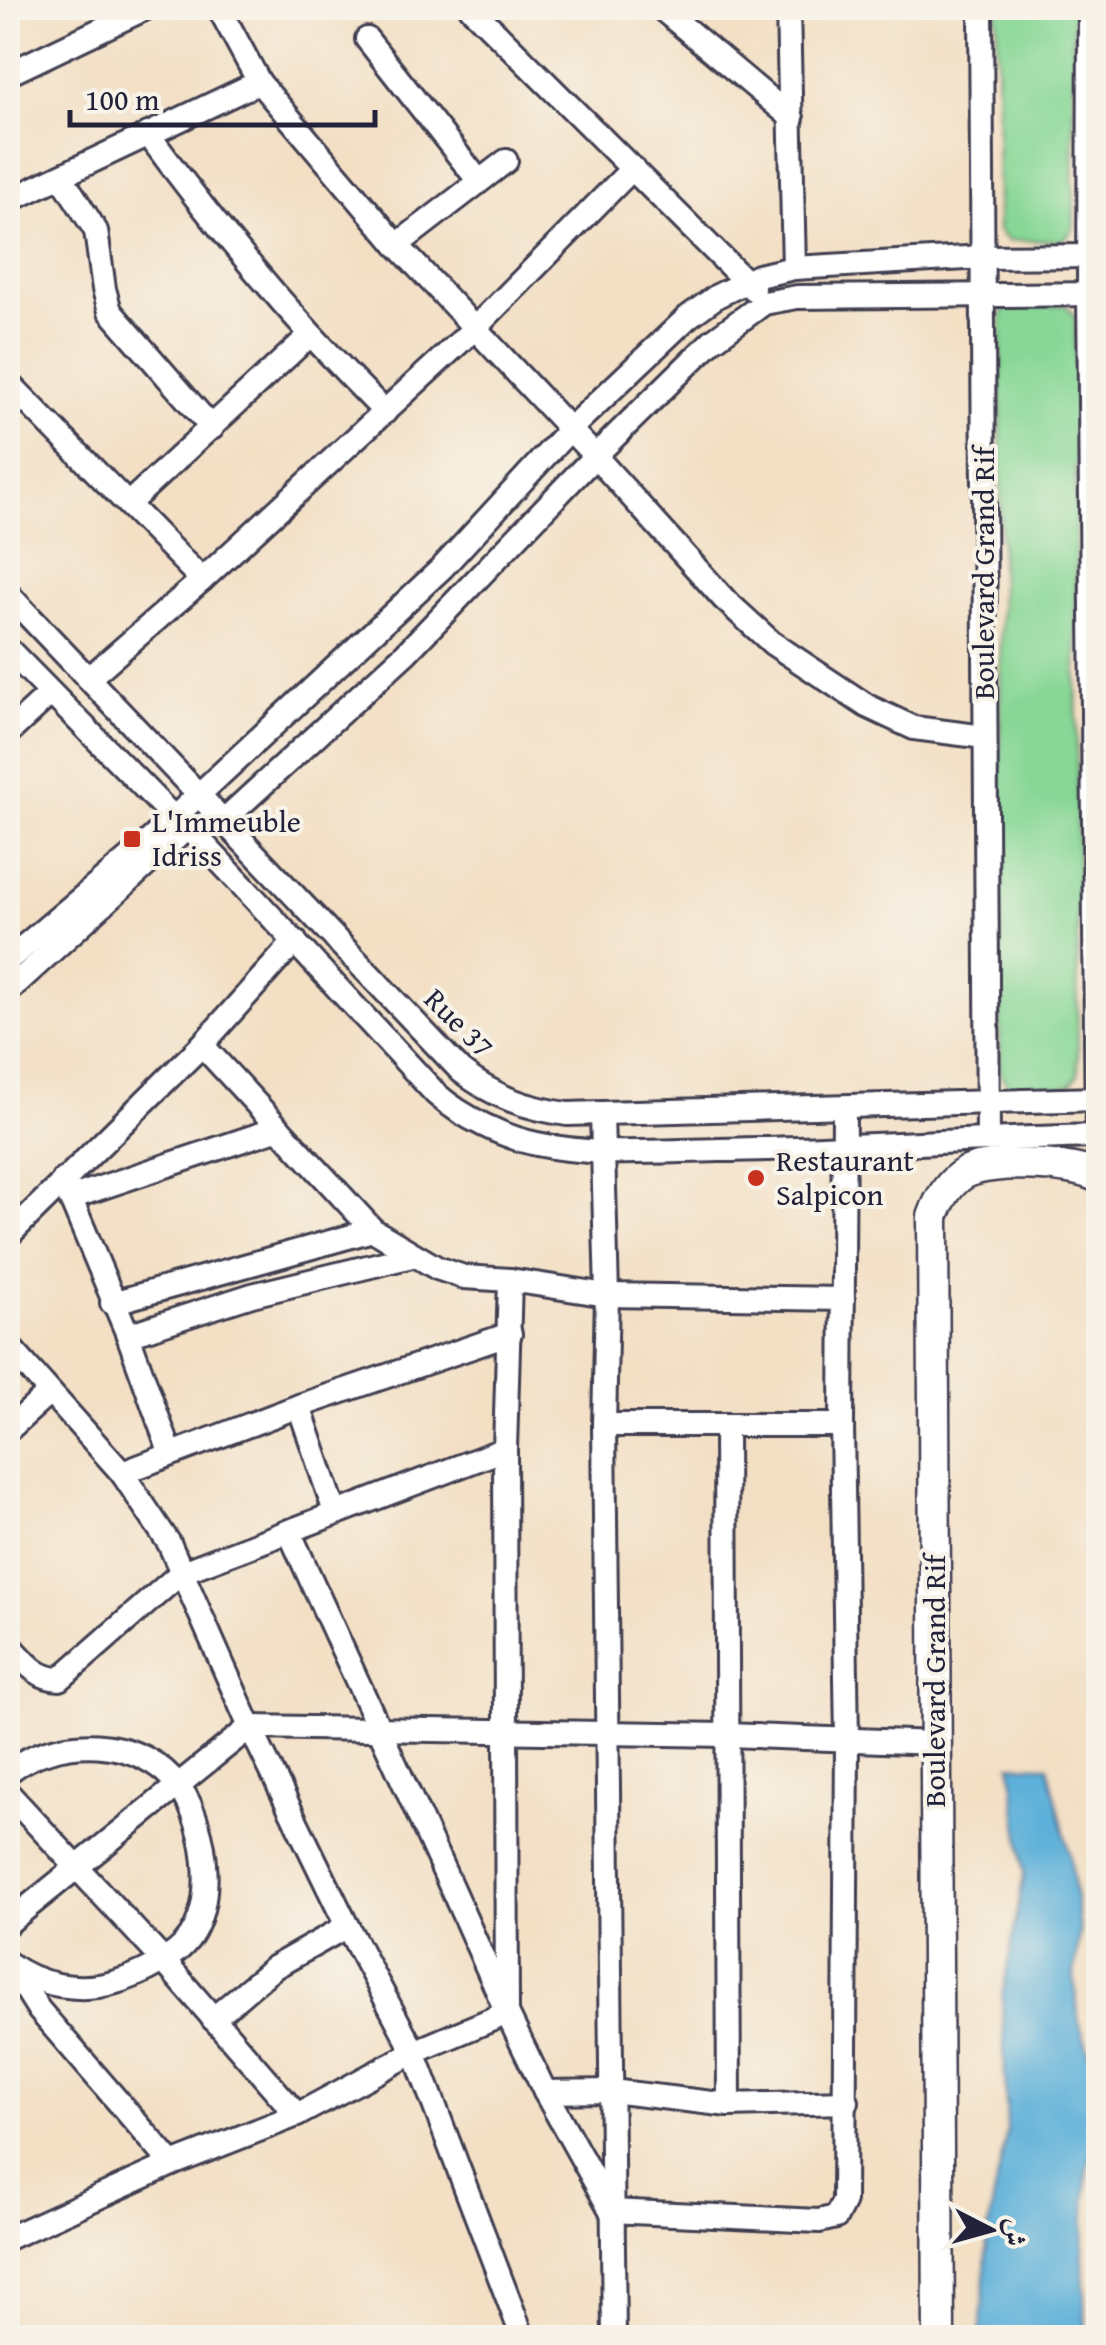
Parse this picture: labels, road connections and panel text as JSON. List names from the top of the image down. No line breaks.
{"streets":{"main road":["Boulevard Grand Rif"],"street":["Rue 37"]},"crossings":[["Boulevard Grand Rif","Rue 37"]],"places":{"transit":["L'Immeuble Idriss"],"other":["Restaurant Salpicon"]},"scale_bar":"100 m","north":"right"}
